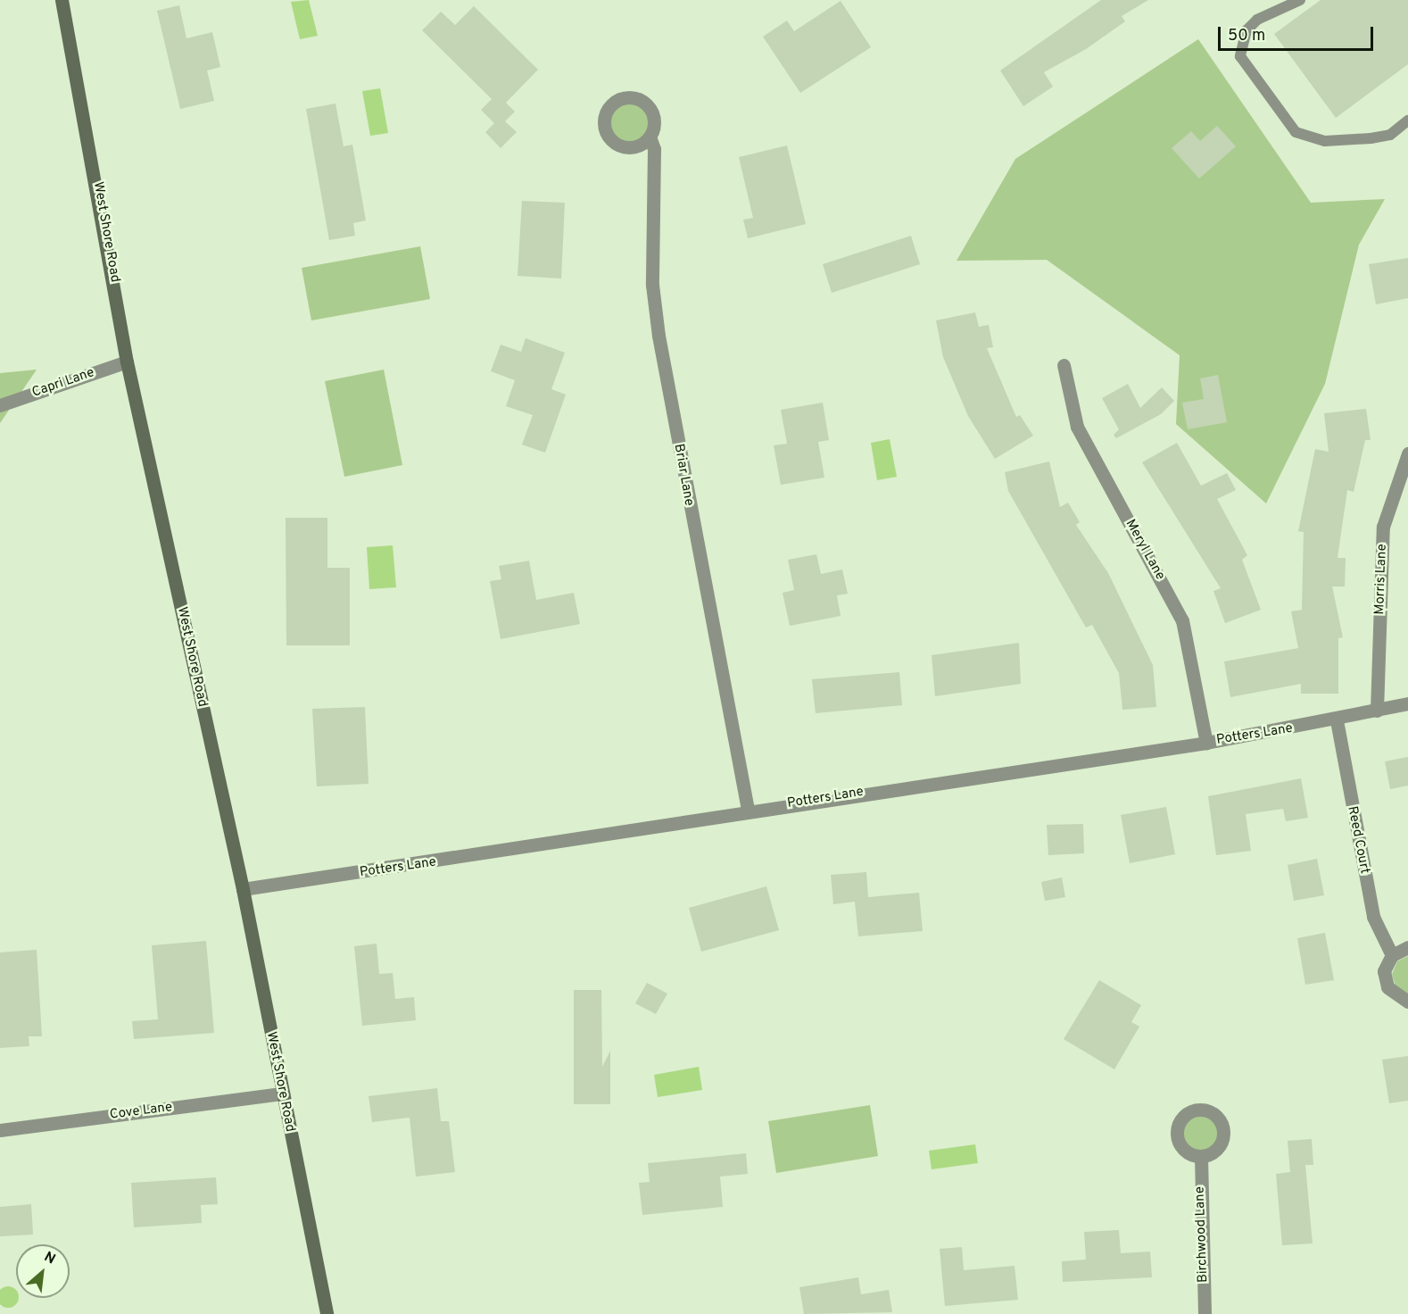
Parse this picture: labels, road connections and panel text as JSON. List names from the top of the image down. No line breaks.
{"streets":{"main road":["West Shore Road"],"street":["Capri Lane","Briar Lane","Meryl Lane","Morris Lane","Potters Lane","Reed Court","Cove Lane","Birchwood Lane"]},"crossings":[["West Shore Road","Capri Lane"],["West Shore Road","Potters Lane"],["West Shore Road","Cove Lane"],["Briar Lane","Potters Lane"],["Meryl Lane","Potters Lane"],["Morris Lane","Potters Lane"],["Potters Lane","Reed Court"]],"scale_bar":"50 m","north":"top right"}
